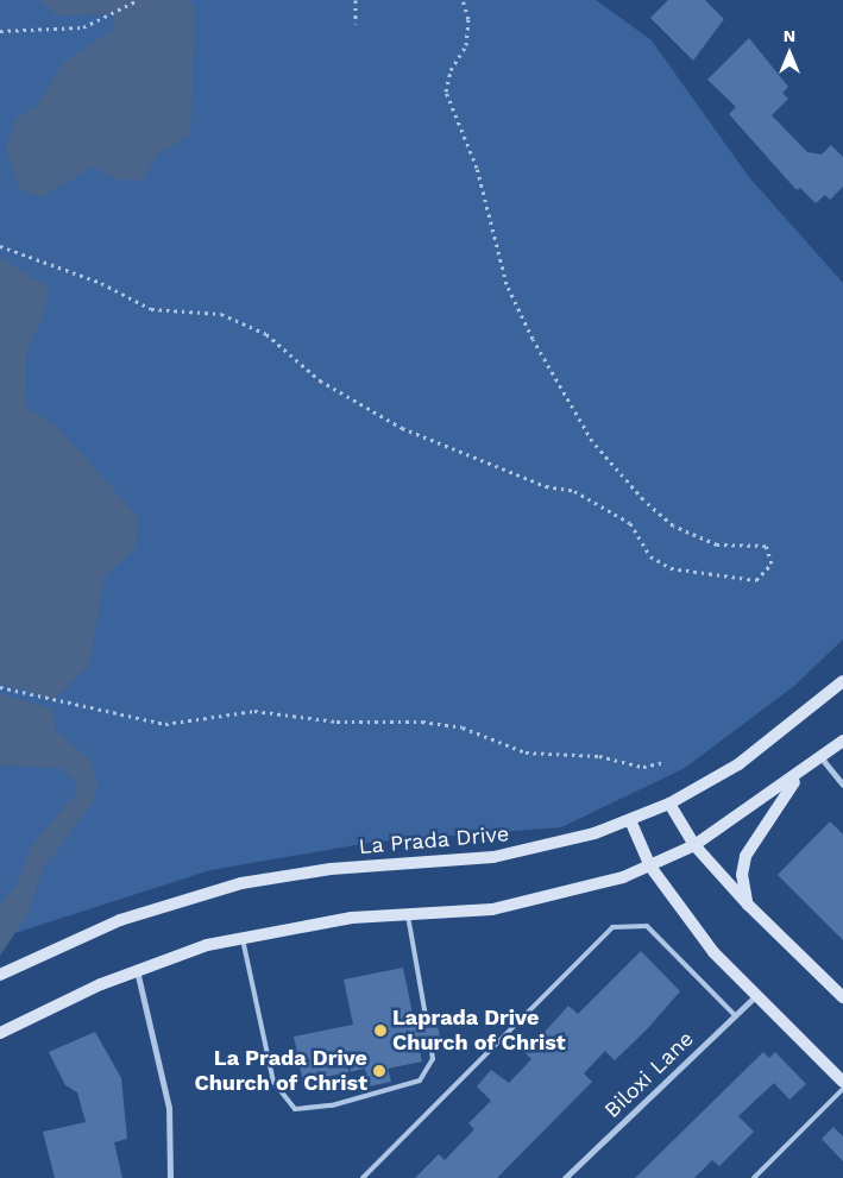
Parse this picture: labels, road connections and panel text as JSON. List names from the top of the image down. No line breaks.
{"streets":{"main road":["La Prada Drive"],"street":["Biloxi Lane"]},"places":["Laprada Drive Church of Christ","La Prada Drive Church of Christ"],"north":"top"}
